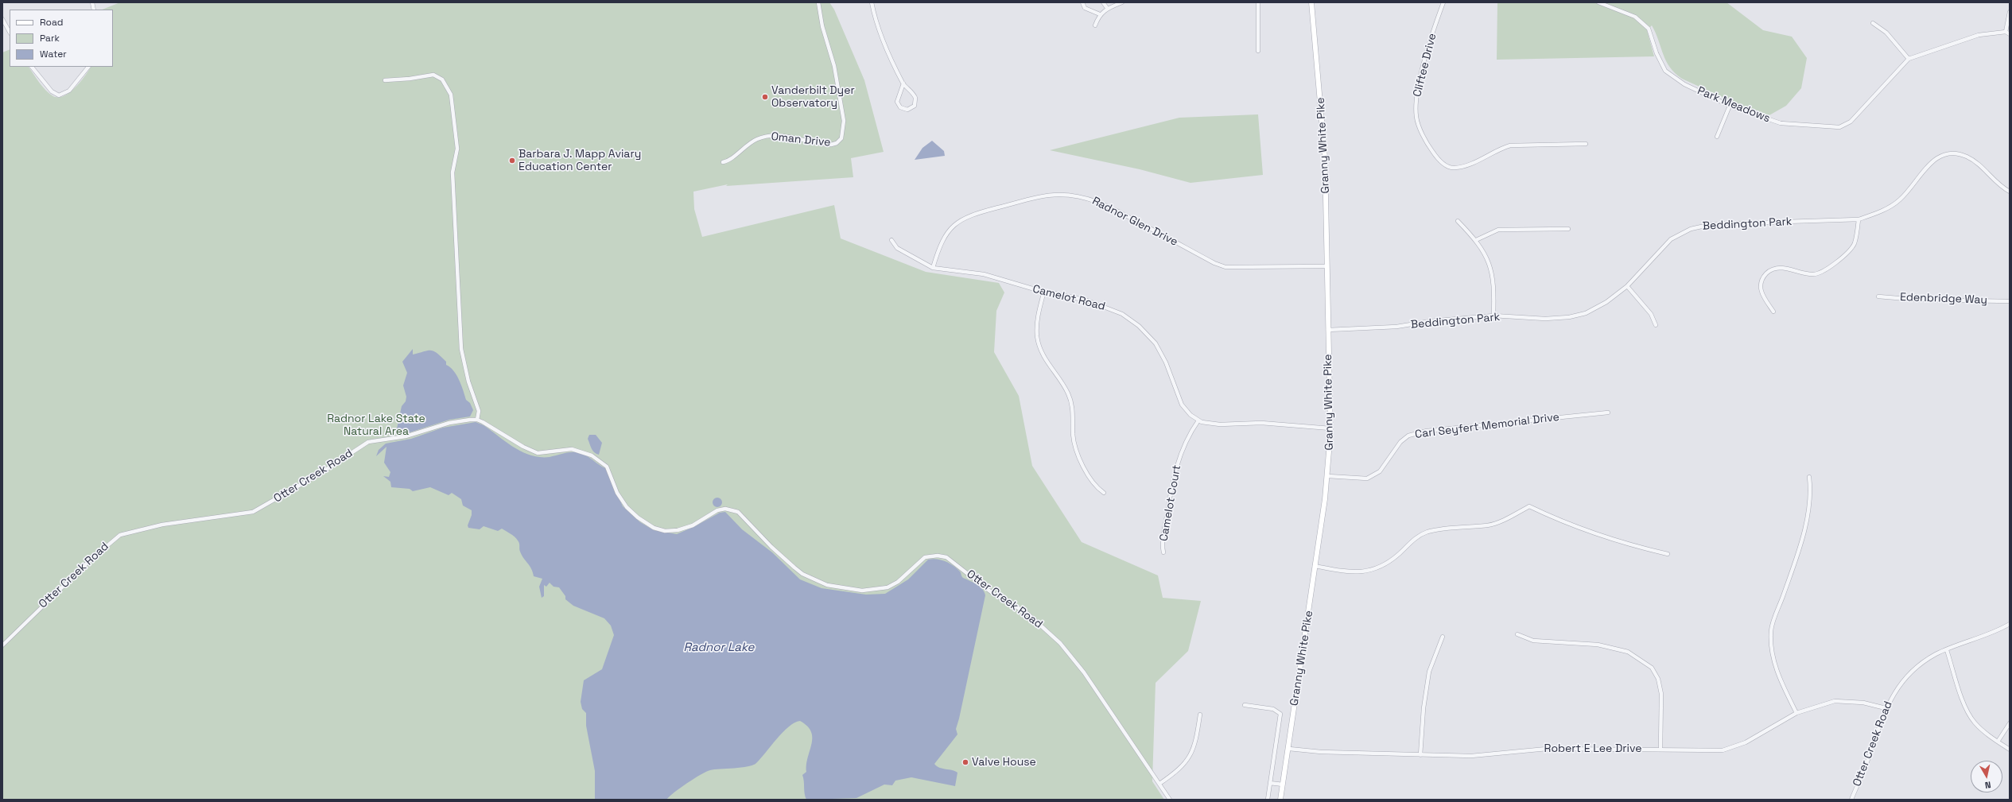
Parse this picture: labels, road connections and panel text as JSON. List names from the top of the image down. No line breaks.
{"streets":{"main road":["Granny White Pike"],"street":["Cliftee Drive","Park Meadows","Oman Drive","Radnor Glen Drive","Beddington Park","Camelot Road","Edenbridge Way","Carl Seyfert Memorial Drive","Otter Creek Road","Camelot Court","Robert E Lee Drive"]},"crossings":[["Granny White Pike","Radnor Glen Drive"],["Granny White Pike","Beddington Park"],["Granny White Pike","Carl Seyfert Memorial Drive"],["Granny White Pike","Robert E Lee Drive"],["Radnor Glen Drive","Camelot Road"],["Camelot Road","Camelot Court"],["Otter Creek Road","Robert E Lee Drive"]],"water":["Radnor Lake"],"parks":["Radnor Lake State Natural Area"],"places":["Vanderbilt Dyer Observatory","Barbara J. Mapp Aviary Education Center","Valve House"],"legend":["Road","Park","Water"],"north":"bottom"}
